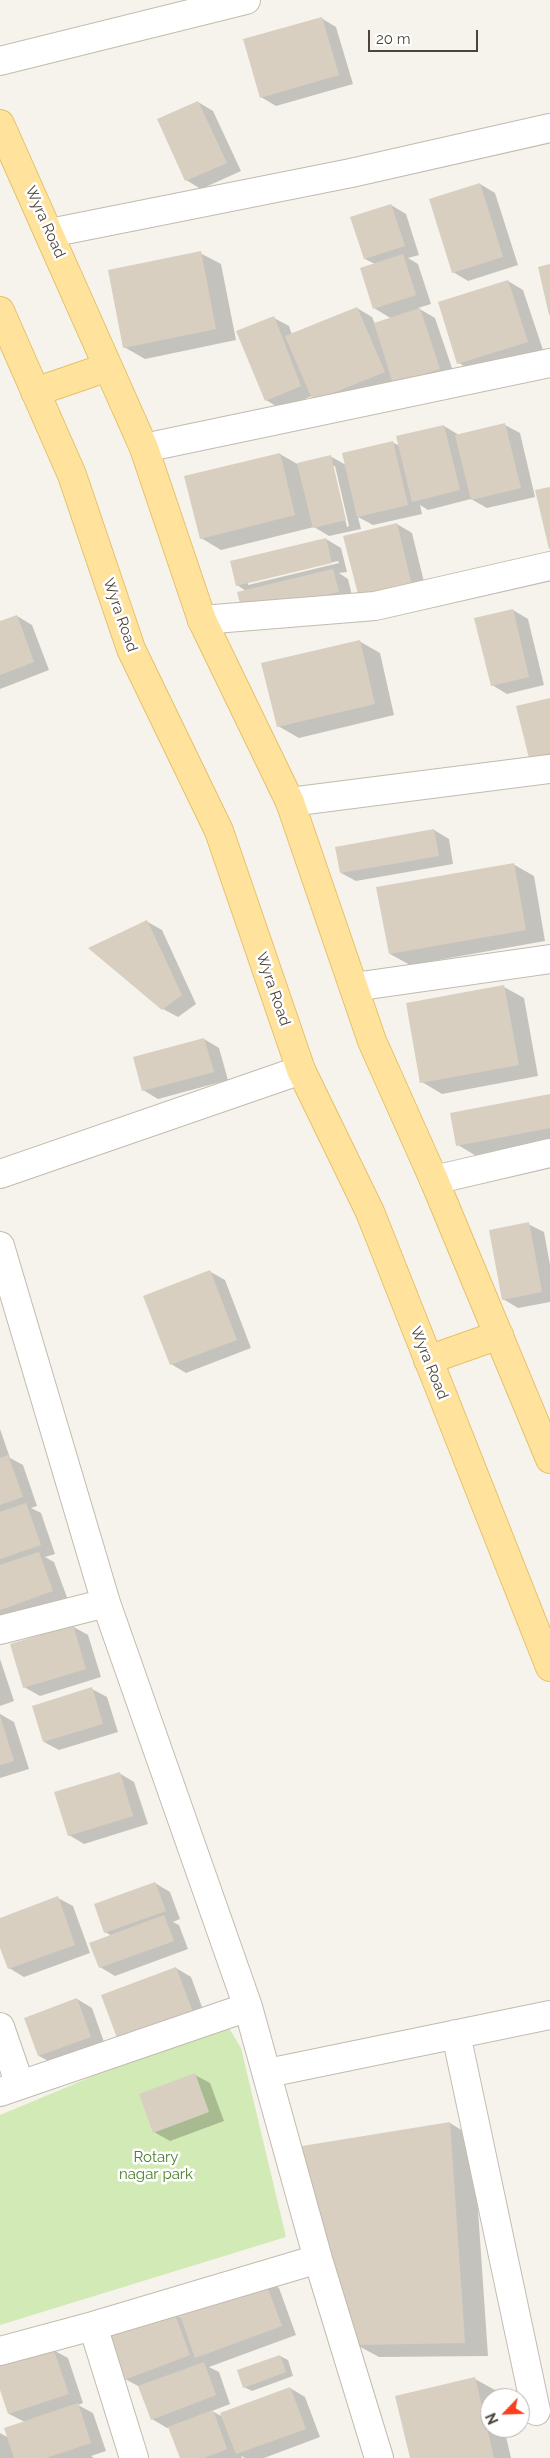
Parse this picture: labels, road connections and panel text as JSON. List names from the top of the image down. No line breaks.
{"streets":{"main road":["Wyra Road"]},"parks":["Rotary nagar park"],"scale_bar":"20 m","north":"bottom left"}
